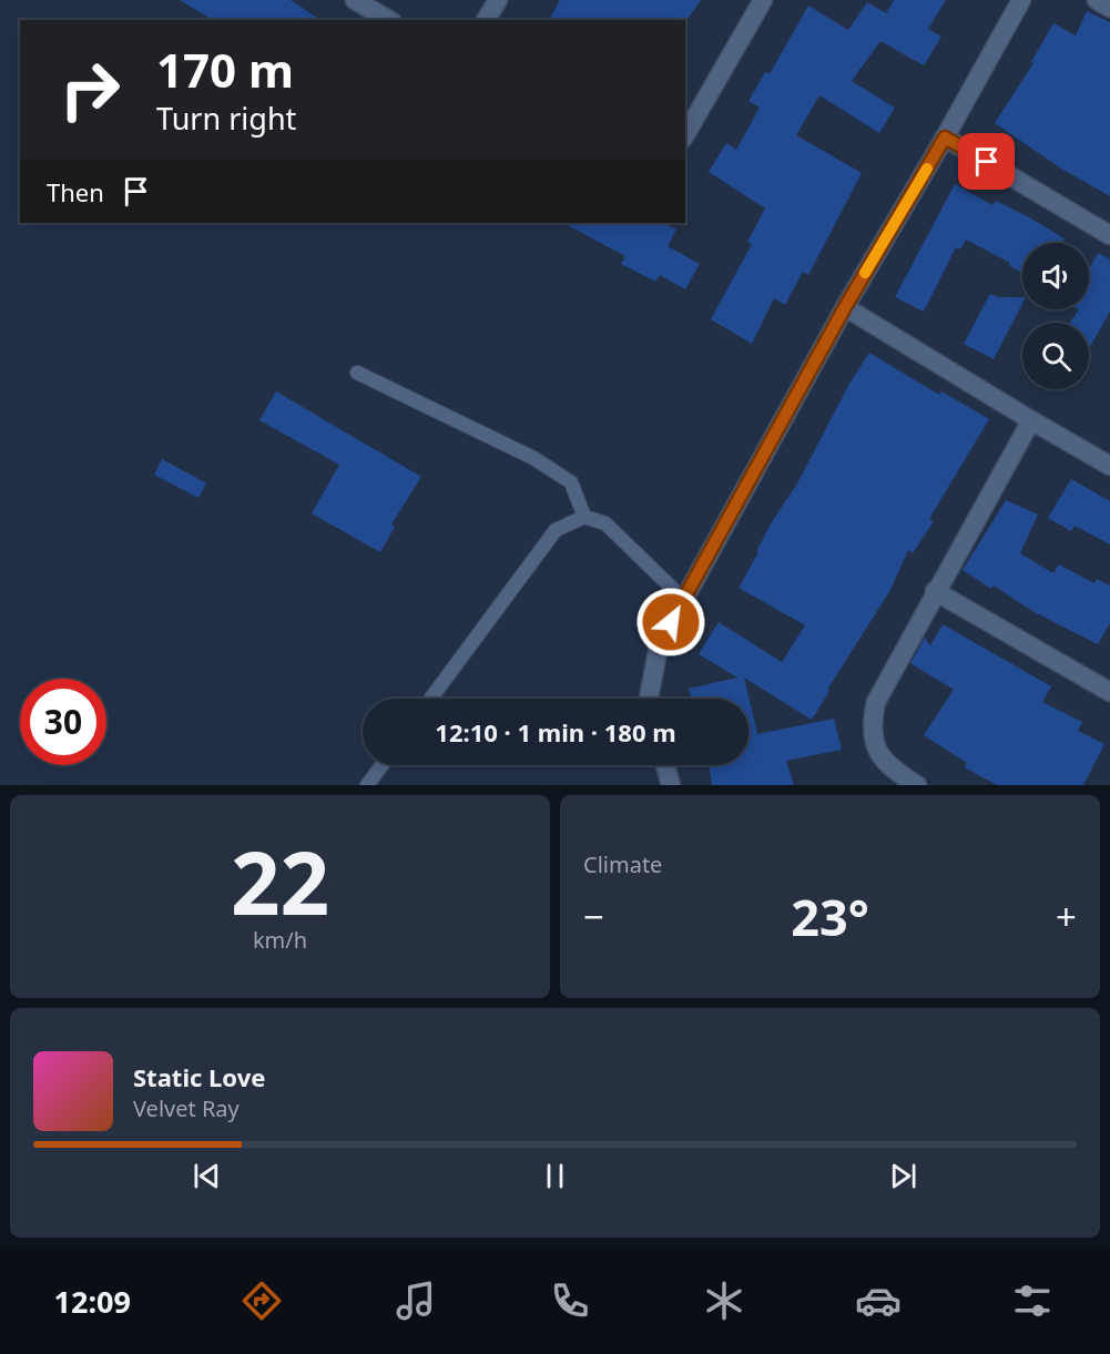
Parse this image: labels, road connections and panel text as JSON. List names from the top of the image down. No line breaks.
{"page":{"turn":["170 m","Turn right"],"then":"Then","limit":"30","trip":"12:10 · 1 min · 180 m","tile":[["22","km/h"],"Climate"],"heat":["−","23°","+"],"song":["Static Love","Velvet Ray"],"tabs":"12:09"}}
